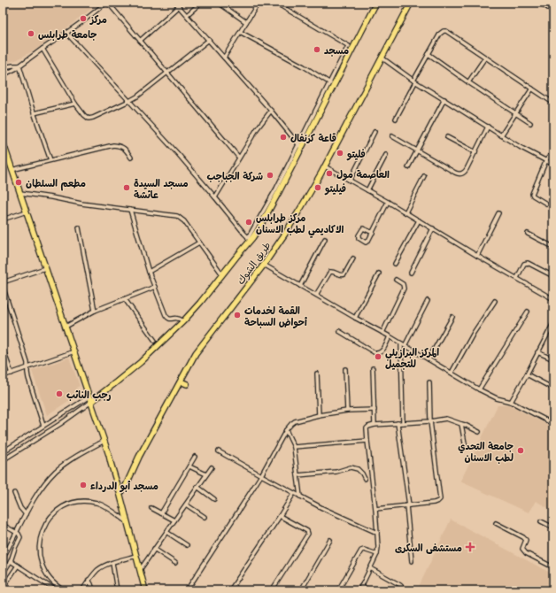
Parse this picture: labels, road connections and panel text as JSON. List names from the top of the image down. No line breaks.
{"streets":{"main road":["طريق الشوك"]},"places":{"other":["مركز","جامعة طرابلس","مسجد","قاعة كرنفال","فليتو","العاصمة مول","شركة الجباجب","مطعم السلطان","مسجد السيدة عائشة","فيليتو","مركز طرابلس الاكاديمي لطب الاسنان","القمة لخدمات أحواض السباحة","المركز البرازيلي للتجميل","رجب النائب","جامعة التحدي لطب الاسنان","مسجد أبو الدرداء"],"health":["مستشفى السكرى"]}}
